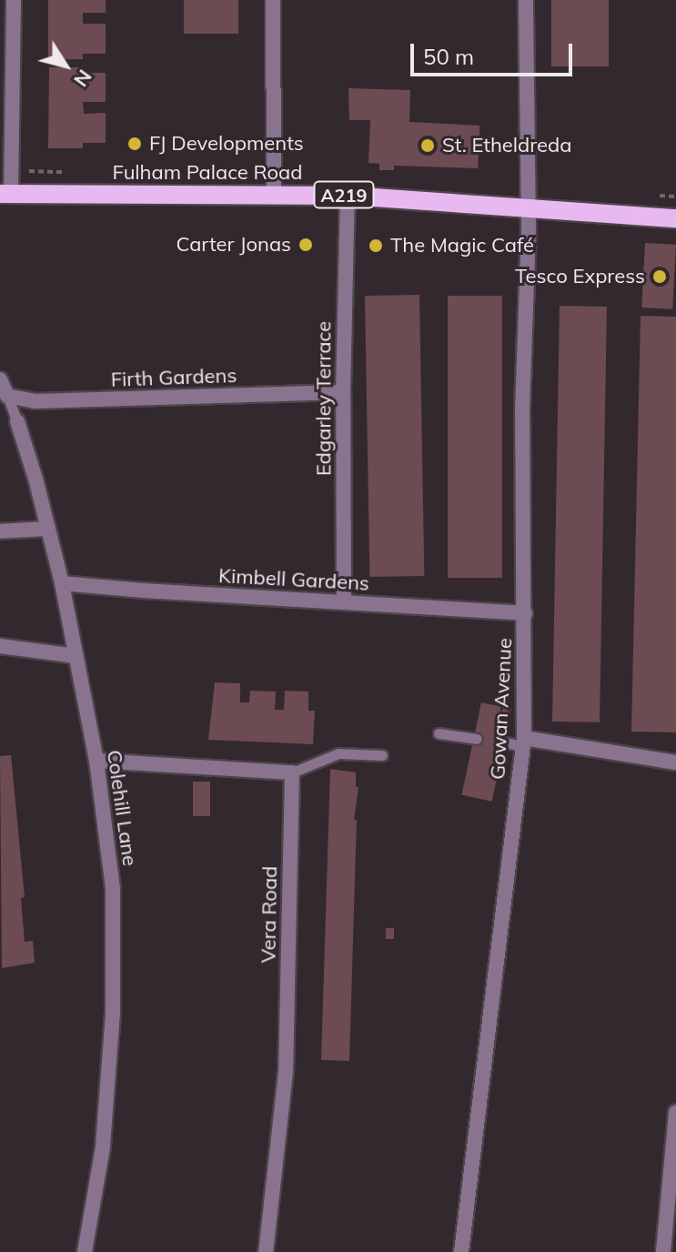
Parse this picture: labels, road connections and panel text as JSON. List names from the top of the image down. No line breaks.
{"streets":{"main road":["Fulham Palace Road","A219"],"street":["Firth Gardens","Edgarley Terrace","Kimbell Gardens","Gowan Avenue","Colehill Lane","Vera Road"]},"crossings":[["Fulham Palace Road","Edgarley Terrace"],["Fulham Palace Road","Gowan Avenue"],["Firth Gardens","Edgarley Terrace"],["Firth Gardens","Colehill Lane"],["Edgarley Terrace","Kimbell Gardens"],["Kimbell Gardens","Gowan Avenue"],["Kimbell Gardens","Colehill Lane"]],"places":["FJ Developments","St. Etheldreda","Carter Jonas","The Magic Café","Tesco Express"],"scale_bar":"50 m","north":"bottom right"}
